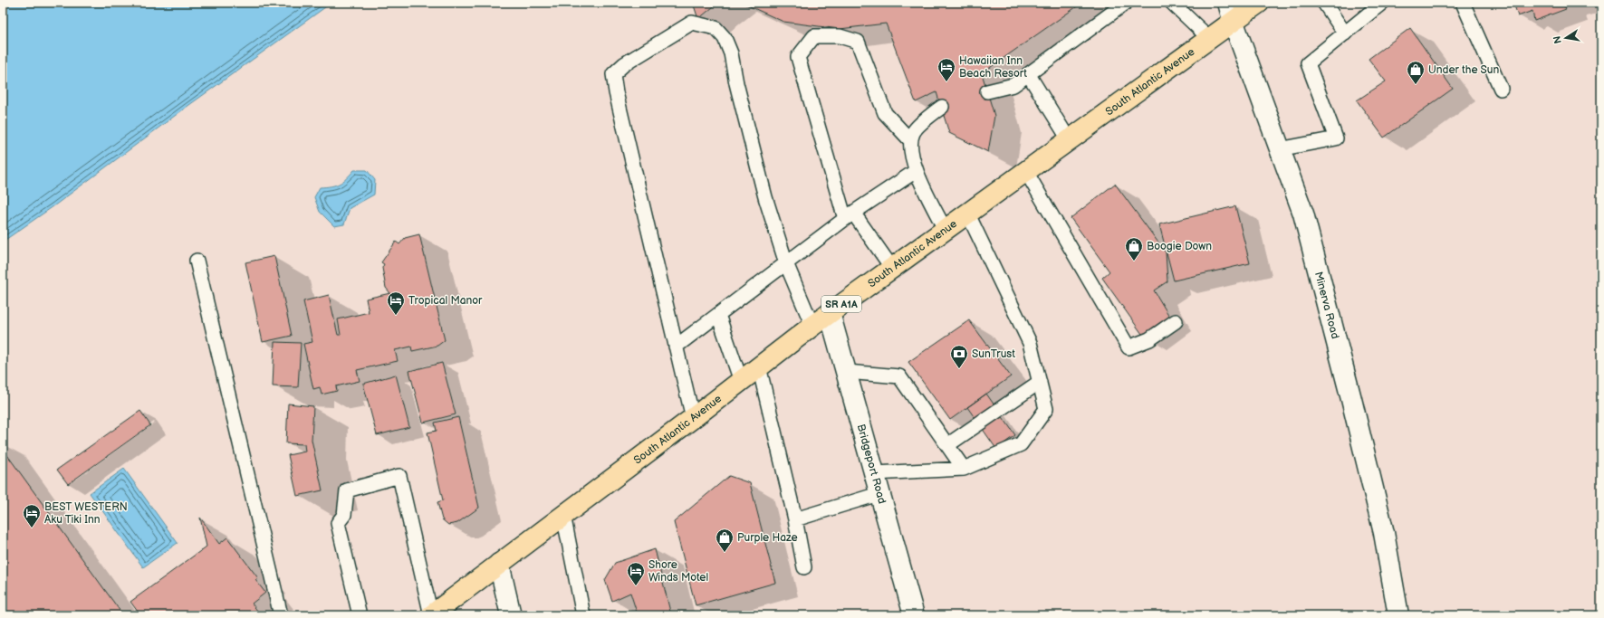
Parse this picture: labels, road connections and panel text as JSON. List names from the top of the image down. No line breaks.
{"streets":{"main road":["South Atlantic Avenue","SR A1A"],"street":["Minerva Road","Bridgeport Road"]},"crossings":[["South Atlantic Avenue","Minerva Road"],["South Atlantic Avenue","Bridgeport Road"]],"places":{"hotel":["Hawaiian Inn Beach Resort","Tropical Manor","BEST WESTERN Aku Tiki Inn","Shore Winds Motel"],"shop":["Under the Sun","Boogie Down","Purple Haze"],"bank":["SunTrust"]},"north":"left"}
